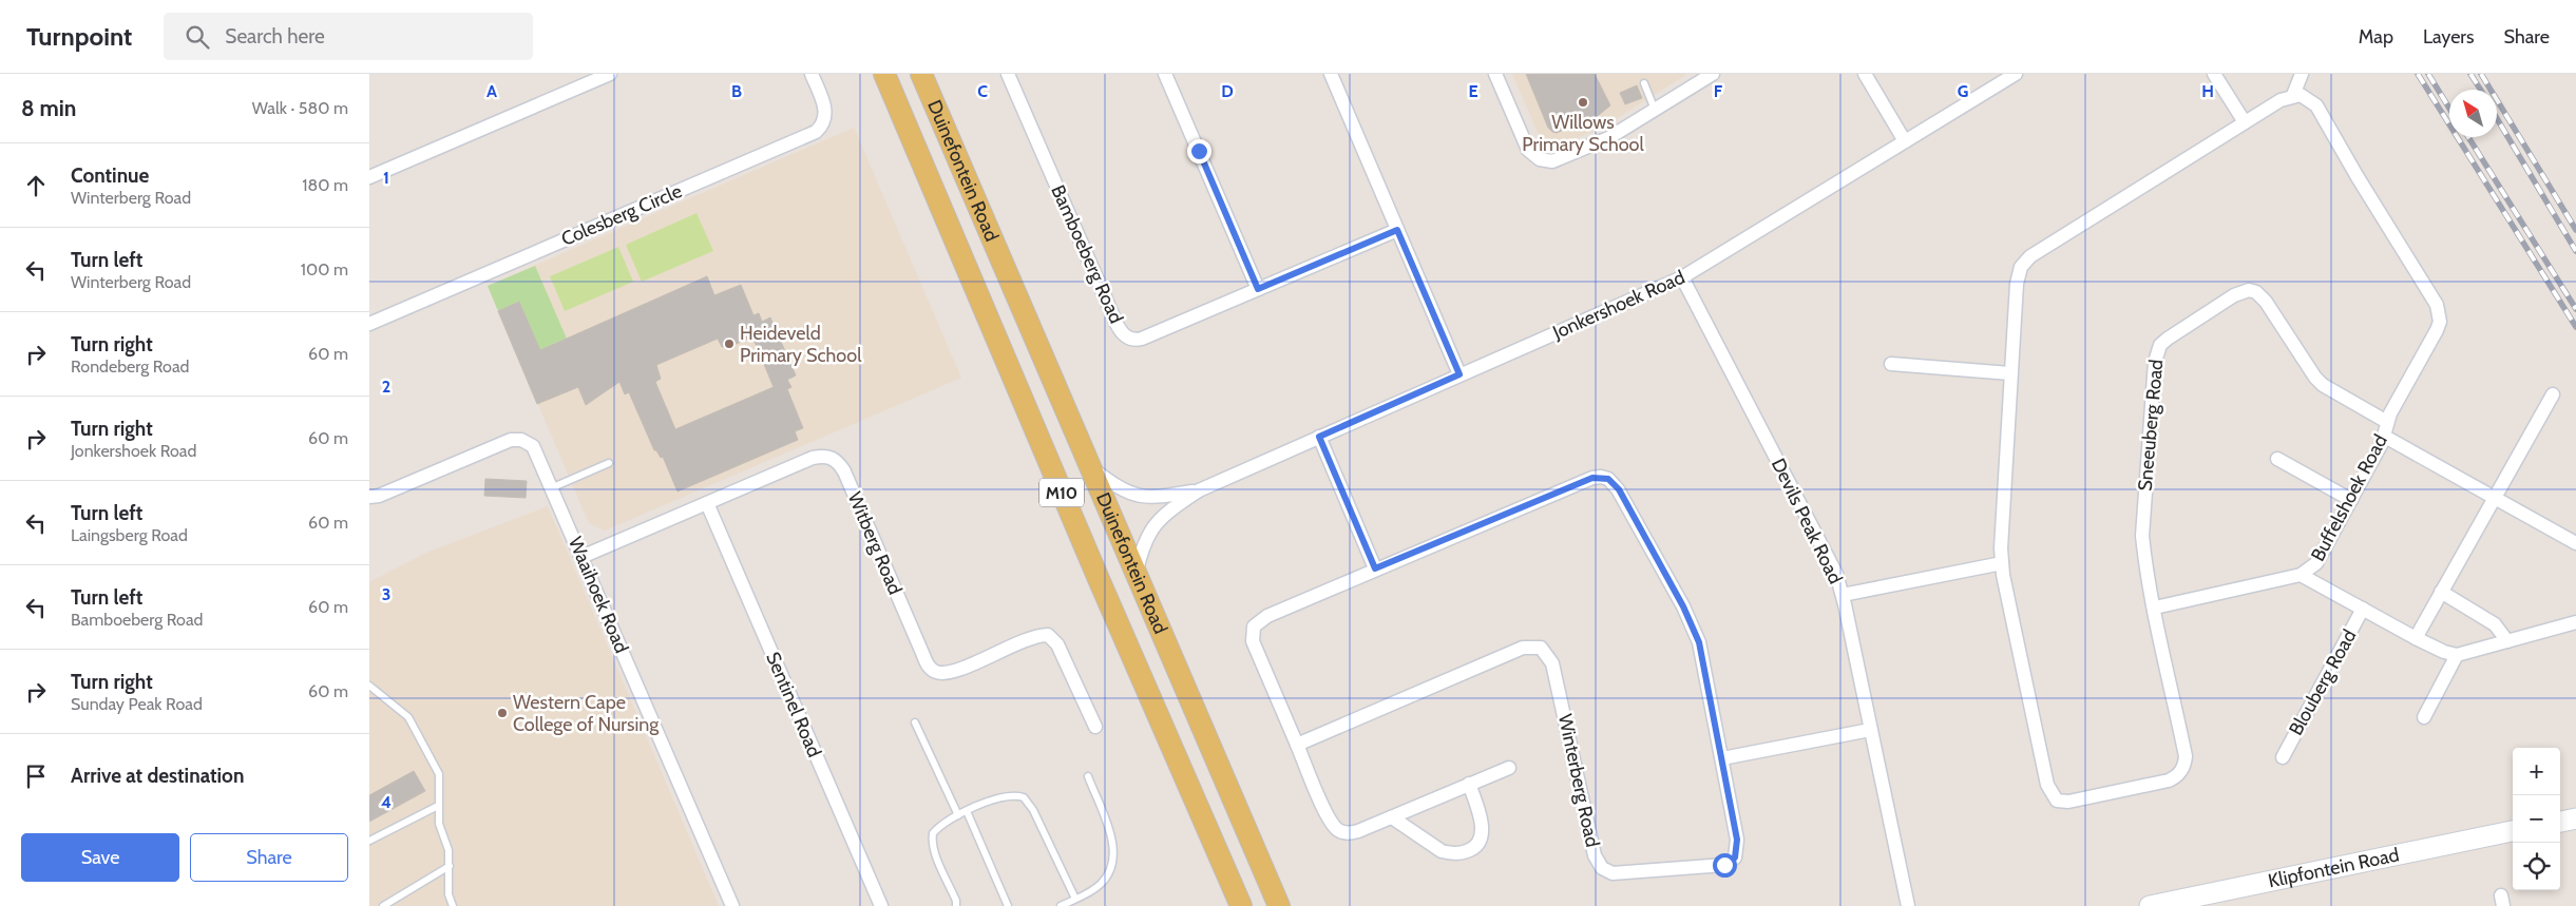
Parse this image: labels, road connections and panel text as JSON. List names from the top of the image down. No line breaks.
{"streets":{"main road":["Duinefontein Road","M10","Klipfontein Road"],"street":["Colesberg Circle","Bamboeberg Road","Jonkershoek Road","Sneeuberg Road","Buffelshoek Road","Devils Peak Road","Witberg Road","Waaihoek Road","Blouberg Road","Sentinel Road","Winterberg Road"]},"crossings":[["Duinefontein Road","Jonkershoek Road"],["Jonkershoek Road","Devils Peak Road"],["Sneeuberg Road","Buffelshoek Road"],["Witberg Road","Waaihoek Road"],["Witberg Road","Sentinel Road"]],"places":["Willows Primary School","Heideveld Primary School","Western Cape College of Nursing"],"north":"top left","page":{"header":"Turnpoint","search":"Search here","nav":["Map","Layers","Share"],"heading":["8 min","Walk · 580 m"],"list":[["Continue","Winterberg Road","180 m"],["Turn left","Winterberg Road","100 m"],["Turn right","Rondeberg Road","60 m"],["Turn right","Jonkershoek Road","60 m"],["Turn left","Laingsberg Road","60 m"],["Turn left","Bamboeberg Road","60 m"],["Turn right","Sunday Peak Road","60 m"],"Arrive at destination"],"map_buttons":["+","−"],"buttons":["Save","Share"]},"grid":{"columns":["A","B","C","D","E","F","G","H"],"rows":["1","2","3","4"]}}
